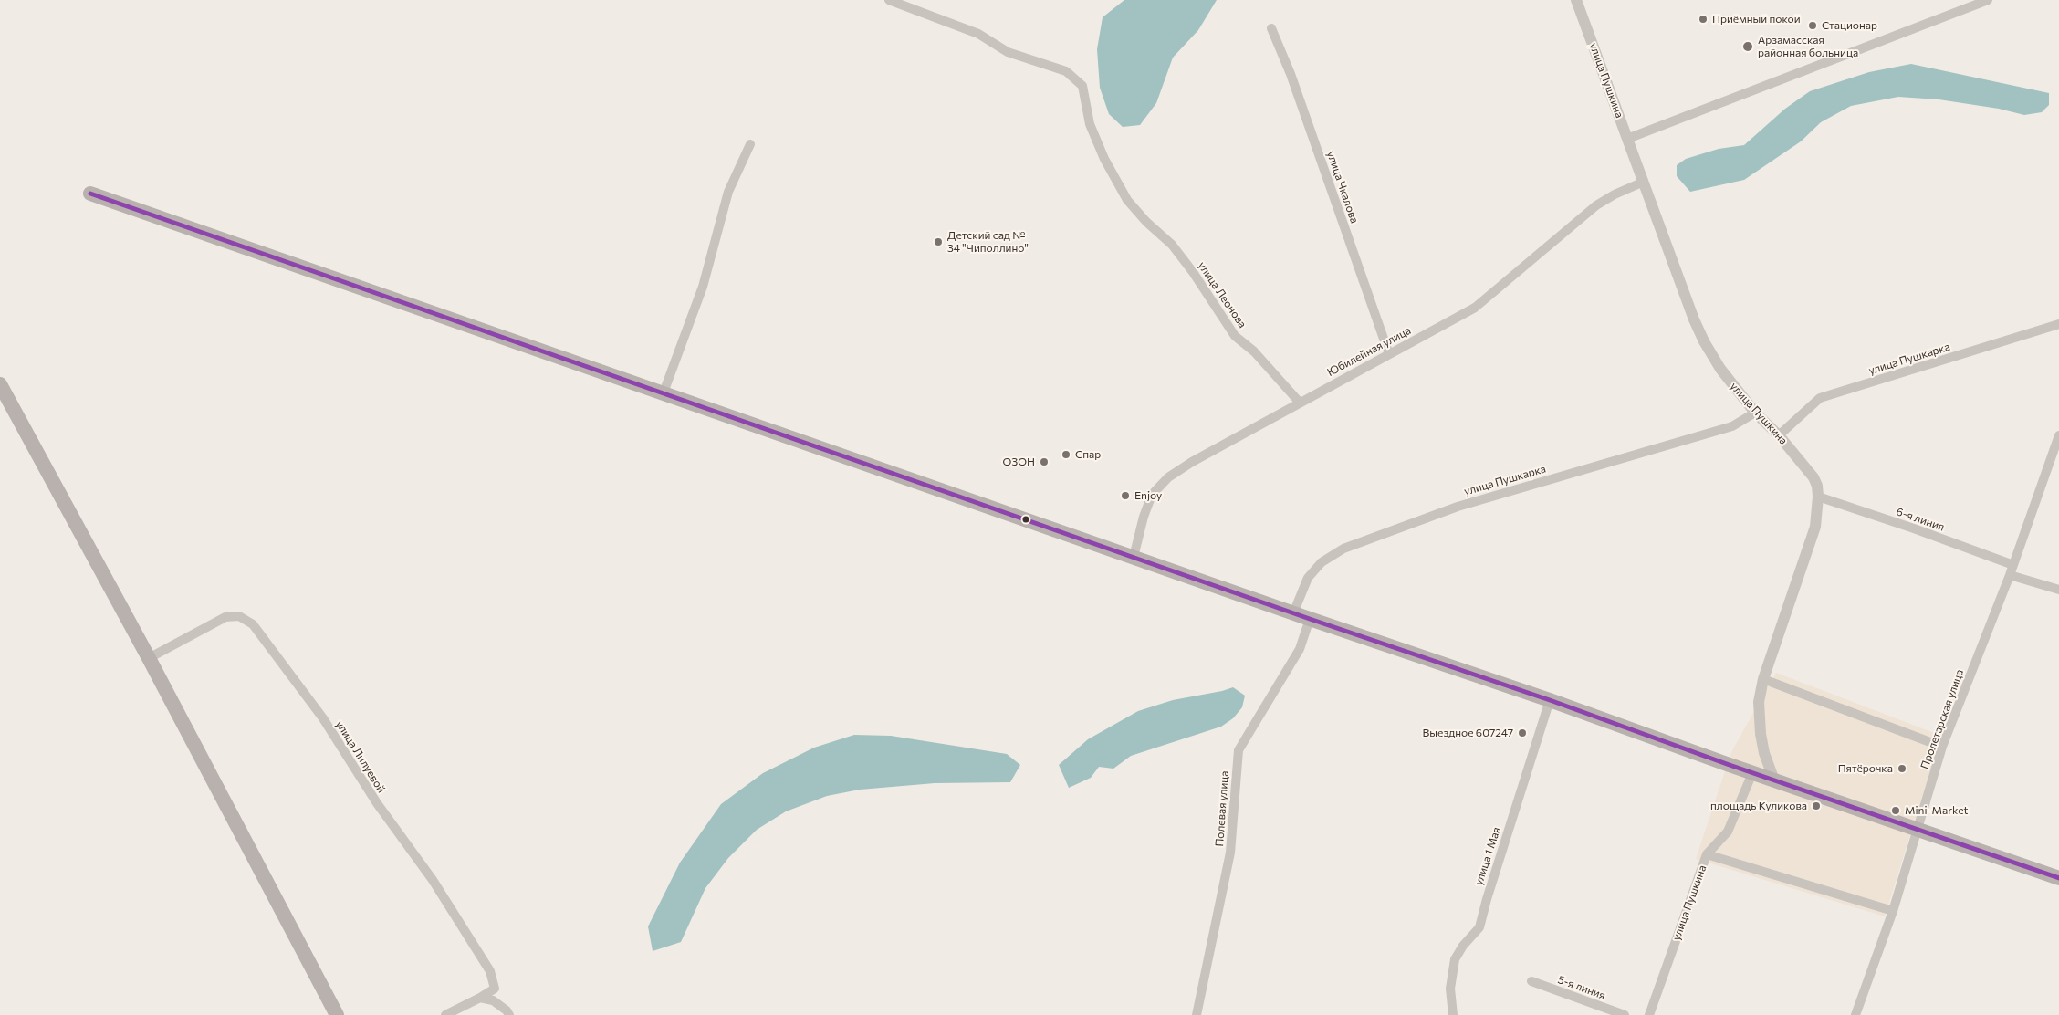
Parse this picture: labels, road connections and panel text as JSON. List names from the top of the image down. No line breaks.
{"streets":{"street":["улица Пушкина","улица Чкалова","улица Леонова","Юбилейная улица","улица Пушкарка","6-я линия","Пролетарская улица","улица Лилуевой","Полевая улица","улица 1 Мая","5-я линия"]},"crossings":[["улица Пушкина","Юбилейная улица"],["улица Пушкина","улица Пушкарка"],["улица Пушкина","6-я линия"],["улица Чкалова","Юбилейная улица"],["улица Леонова","Юбилейная улица"],["6-я линия","Пролетарская улица"]],"places":["Приёмный покой","Стационар","Арзамасская районная больница","Детский сад № 34 \"Чиполлино\"","Спар","ОЗОН","Enjoy","Выездное 607247","Пятёрочка","площадь Куликова","Mini-Market"]}
